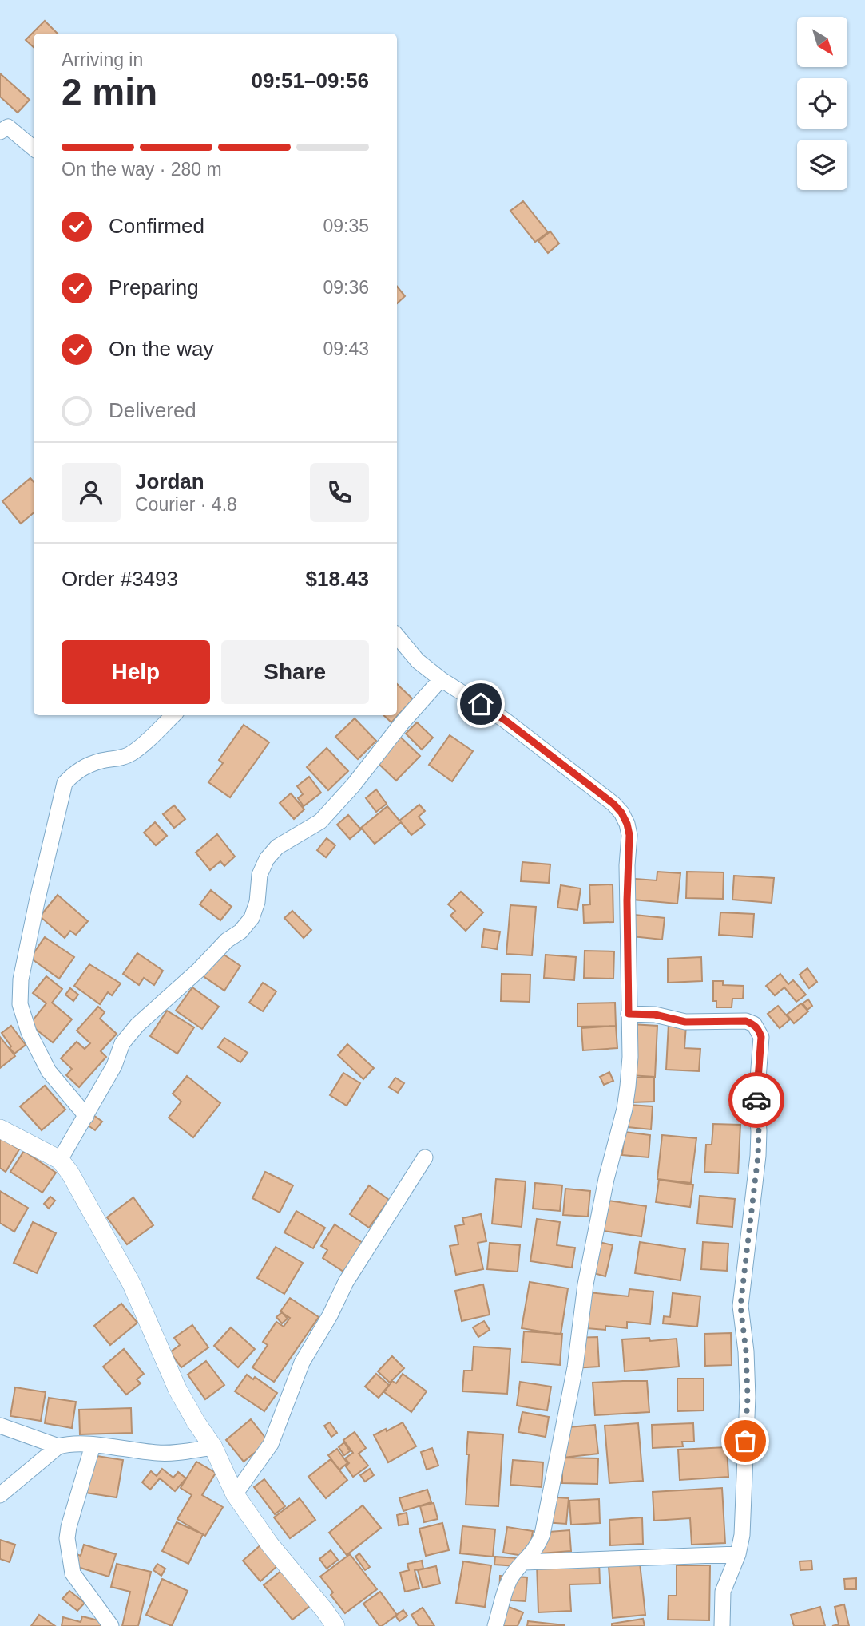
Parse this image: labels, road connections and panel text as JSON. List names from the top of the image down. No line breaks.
{"north":"bottom right","page":{"heading":["2 min","Arriving in","09:51–09:56"],"panel":["Jordan","Courier · 4.8","Order #3493","$18.43"],"bar":"On the way · 280 m","list":[["Confirmed","09:35"],["Preparing","09:36"],["On the way","09:43"],"Delivered"],"buttons":["Help","Share"]}}
